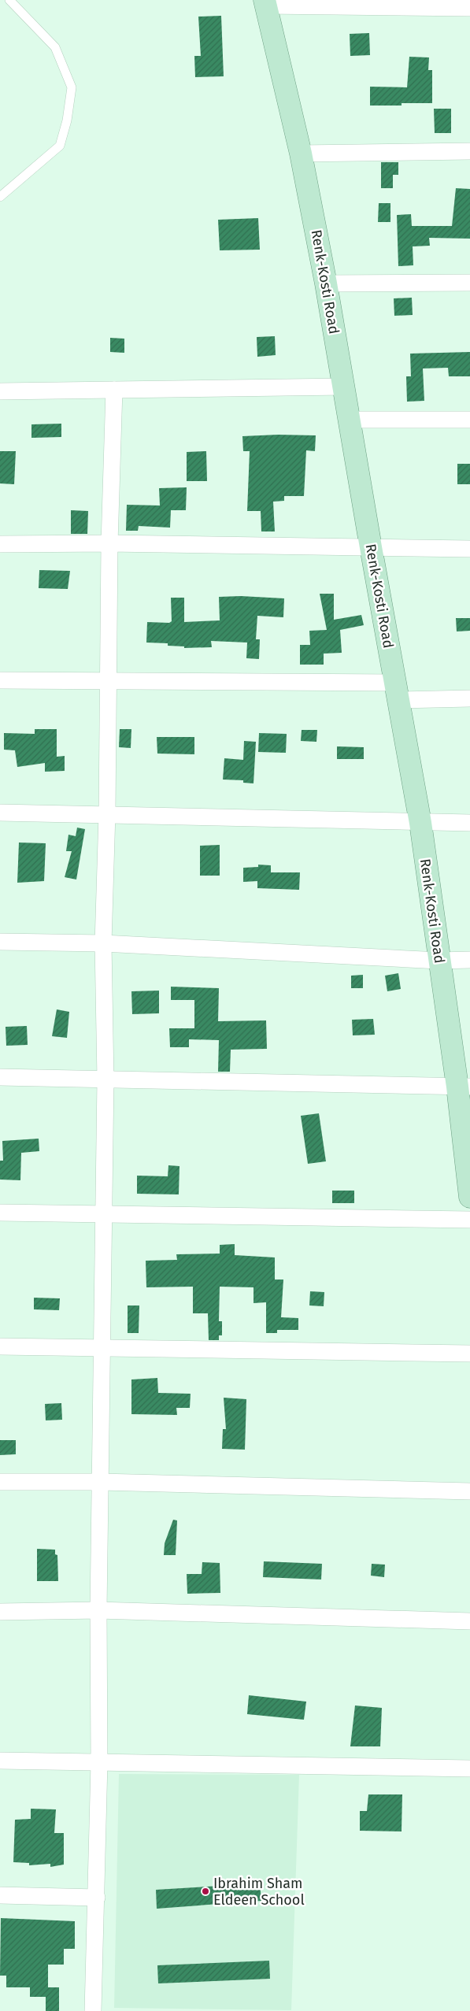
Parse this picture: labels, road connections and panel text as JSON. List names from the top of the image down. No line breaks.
{"streets":{"main road":["Renk-Kosti Road"]},"places":["Ibrahim Sham Eldeen School"]}
